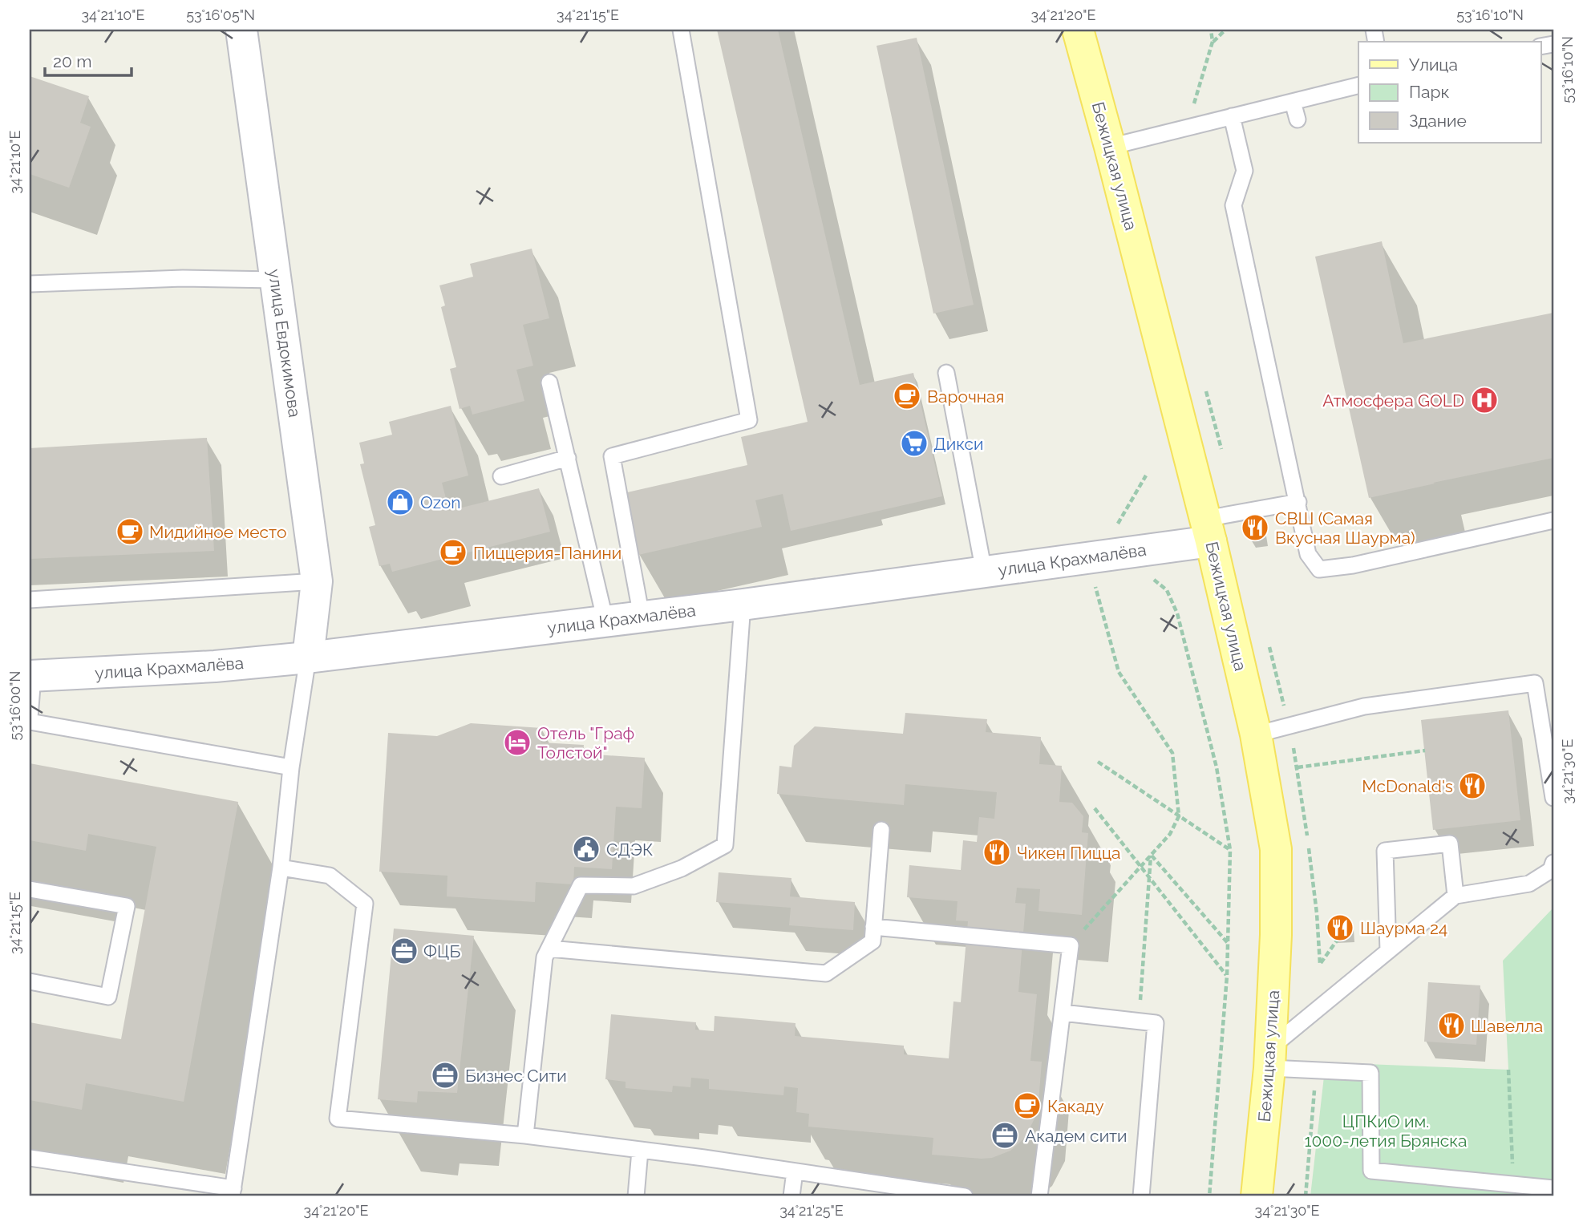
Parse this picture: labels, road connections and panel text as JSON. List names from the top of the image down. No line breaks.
{"streets":{"main road":["Бежицкая улица","улица Евдокимова","улица Крахмалёва"]},"crossings":[["Бежицкая улица","улица Крахмалёва"],["улица Евдокимова","улица Крахмалёва"]],"parks":["ЦПКиО им. 1000-летия Брянска"],"places":{"cafe":["Варочная","Мидийное место","Пиццерия-Панини","Какаду"],"hospital":["Атмосфера GOLD"],"supermarket":["Дикси"],"shop":["Ozon"],"restaurant":["СВШ (Самая Вкусная Шаурма)","McDonald's","Чикен Пицца","Шаурма 24","Шавелла"],"hotel":["Отель \"Граф Толстой\""],"public building":["СДЭК"],"office":["ФЦБ","Бизнес Сити","Академ сити"]},"legend":["Улица","Парк","Здание"],"scale_bar":"20 m","coordinates":["34°21'10\"E","53°16'05\"N","34°21'15\"E","34°21'20\"E","53°16'10\"N","53°16'00\"N","34°21'30\"E","34°21'25\"E"]}
